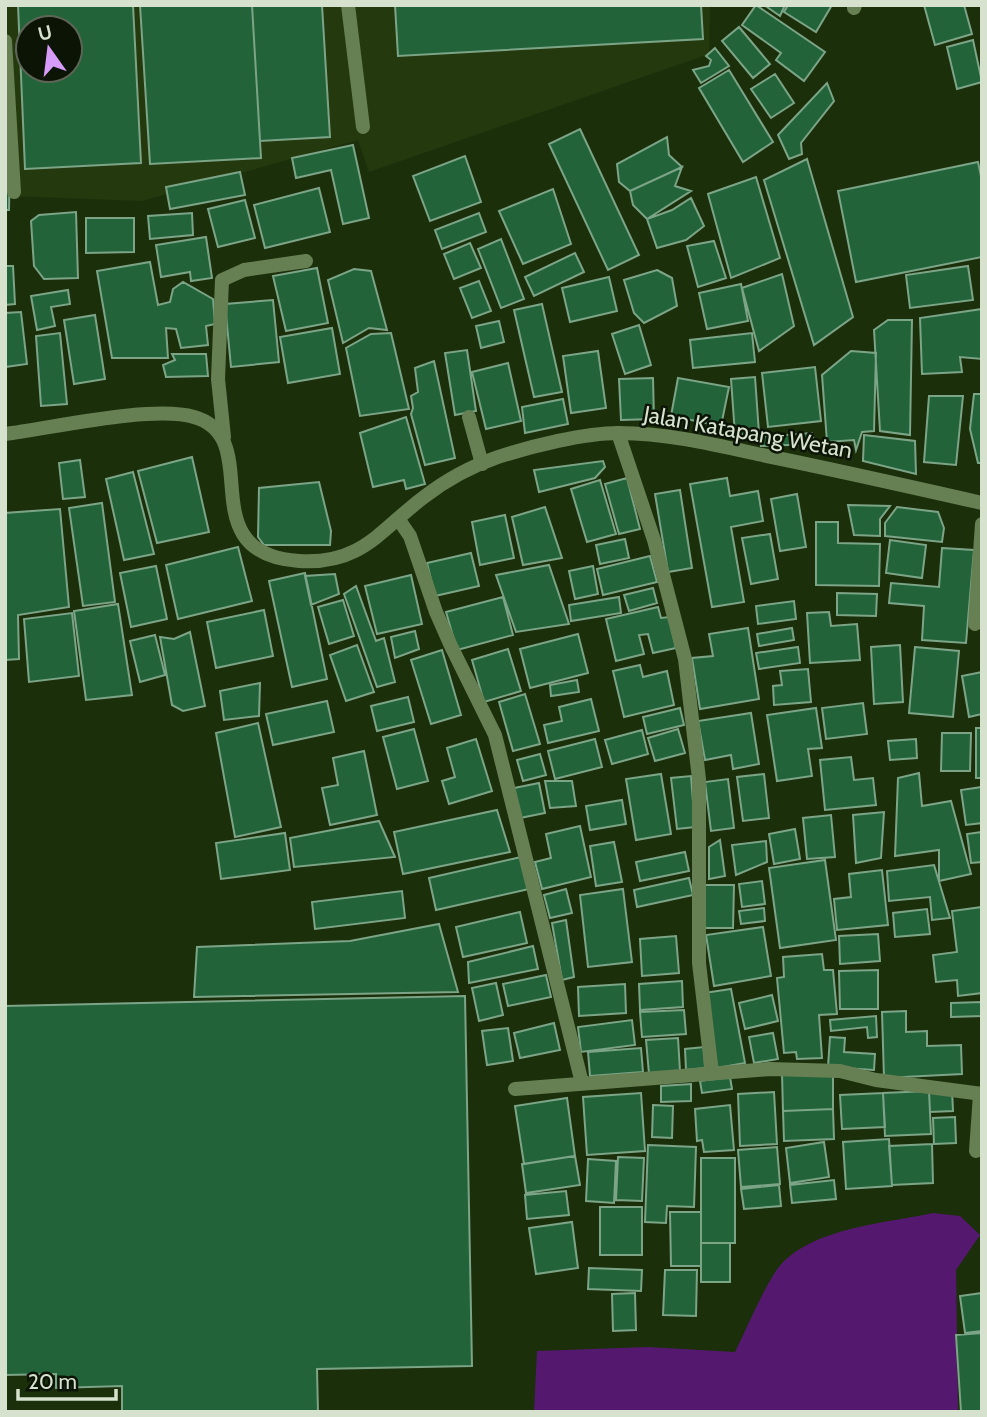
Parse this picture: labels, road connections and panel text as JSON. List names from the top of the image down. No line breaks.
{"streets":{"street":["Jalan Katapang Wetan"]},"scale_bar":"20 m","north":"top"}
